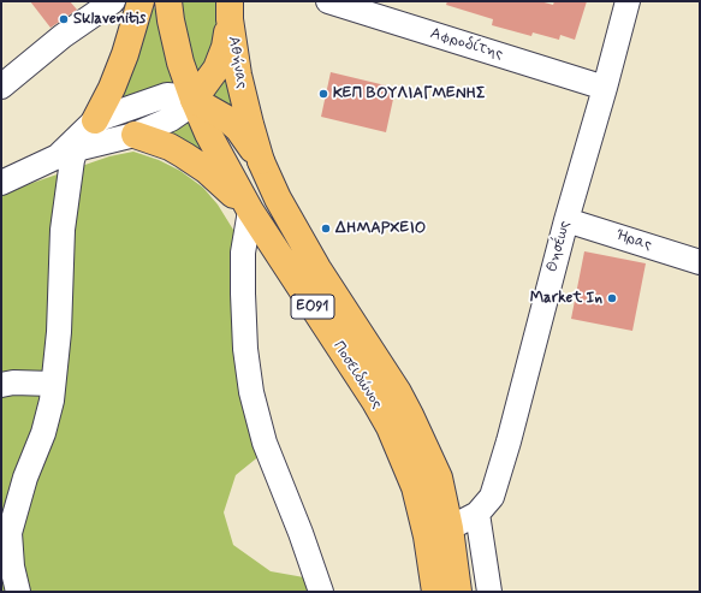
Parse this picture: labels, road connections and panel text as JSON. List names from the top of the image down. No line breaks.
{"streets":{"main road":["Αθήνας","ΕΟ91","Ποσειδώνος"],"street":["Αφροδίτης","Ήρας","Θησέως"]},"crossings":[["Αφροδίτης","Θησέως"],["Αθήνας","Ποσειδώνος"],["Ήρας","Θησέως"],["Θησέως","Ποσειδώνος"],["ΕΟ91","Ποσειδώνος"]],"places":["Sklavenitis","ΚΕΠ ΒΟΥΛΙΑΓΜΕΝΗΣ","ΔΗΜΑΡΧΕΙΟ","Market In"]}
